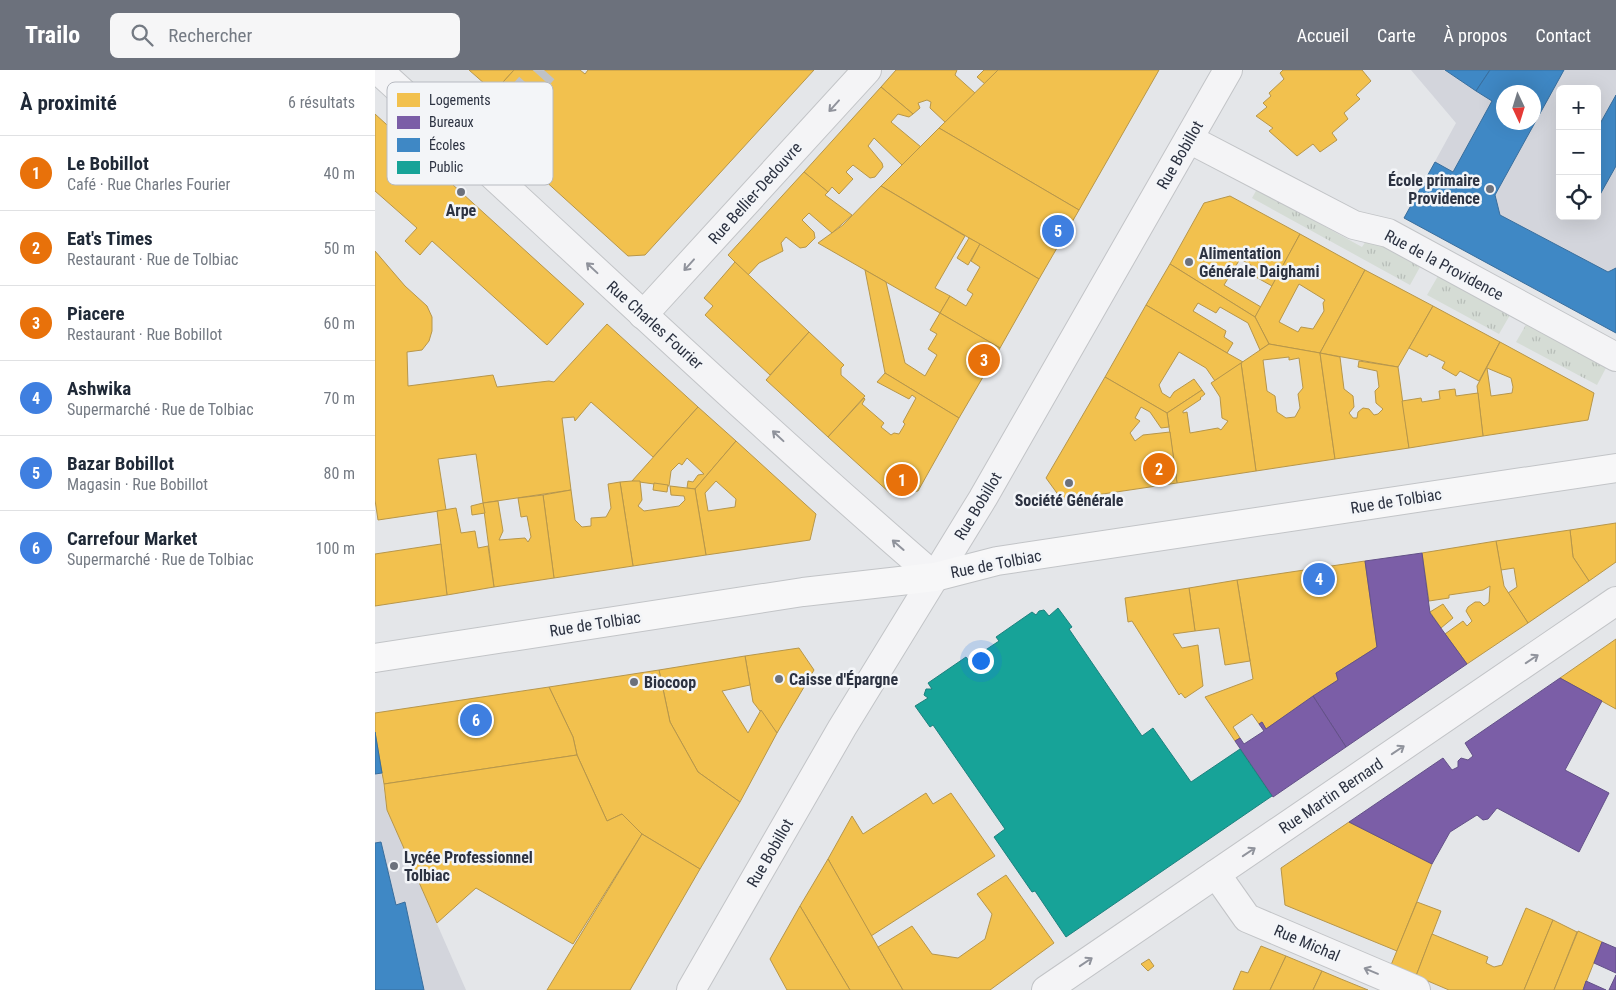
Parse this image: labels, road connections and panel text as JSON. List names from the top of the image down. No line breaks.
{"streets":{"main road":["Rue de Tolbiac"],"street":["Rue Bobillot","Rue Bellier-Dedouvre","Rue de la Providence","Rue Charles Fourier","Rue Martin Bernard","Rue Michal"]},"crossings":[["Rue Bobillot","Rue de la Providence"],["Rue Bobillot","Rue Charles Fourier"],["Rue Bobillot","Rue de Tolbiac"],["Rue Bellier-Dedouvre","Rue Charles Fourier"],["Rue Charles Fourier","Rue de Tolbiac"],["Rue Martin Bernard","Rue Michal"]],"one_way":["Rue Bellier-Dedouvre","Rue Charles Fourier","Rue Martin Bernard","Rue Michal"],"places":["École primaire Providence","Arpe","Alimentation Générale Daighami","Société Générale","Caisse d'Épargne","Biocoop","Lycée Professionnel Tolbiac"],"legend":["Logements","Bureaux","Écoles","Public"],"north":"bottom","page":{"header":"Trailo","search":"Rechercher","nav":["Accueil","Carte","À propos","Contact"],"heading":["À proximité","6 résultats"],"map_buttons":["+","−"],"list":[{"mark":"1","name":"Le Bobillot","note":"Café · Rue Charles Fourier","value":"40 m"},{"mark":"2","name":"Eat's Times","note":"Restaurant · Rue de Tolbiac","value":"50 m"},{"mark":"3","name":"Piacere","note":"Restaurant · Rue Bobillot","value":"60 m"},{"mark":"4","name":"Ashwika","note":"Supermarché · Rue de Tolbiac","value":"70 m"},{"mark":"5","name":"Bazar Bobillot","note":"Magasin · Rue Bobillot","value":"80 m"},{"mark":"6","name":"Carrefour Market","note":"Supermarché · Rue de Tolbiac","value":"100 m"}],"pins":["5","3","2","1","4","6"]}}
